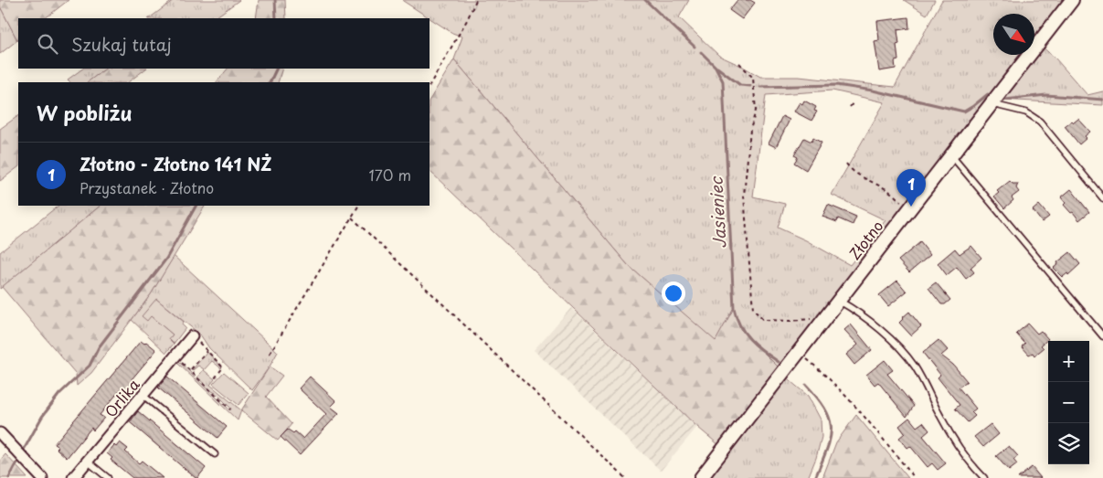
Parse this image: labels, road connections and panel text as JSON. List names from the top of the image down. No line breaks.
{"streets":{"street":["Złotno","Orlika"]},"water":["Jasieniec"],"north":"bottom right","page":{"search":"Szukaj tutaj","heading":"W pobliżu","list":[{"mark":"1","name":"Złotno - Złotno 141 NŻ","note":"Przystanek · Złotno","value":"170 m"}],"pins":"1","map_buttons":["+","−"]}}
